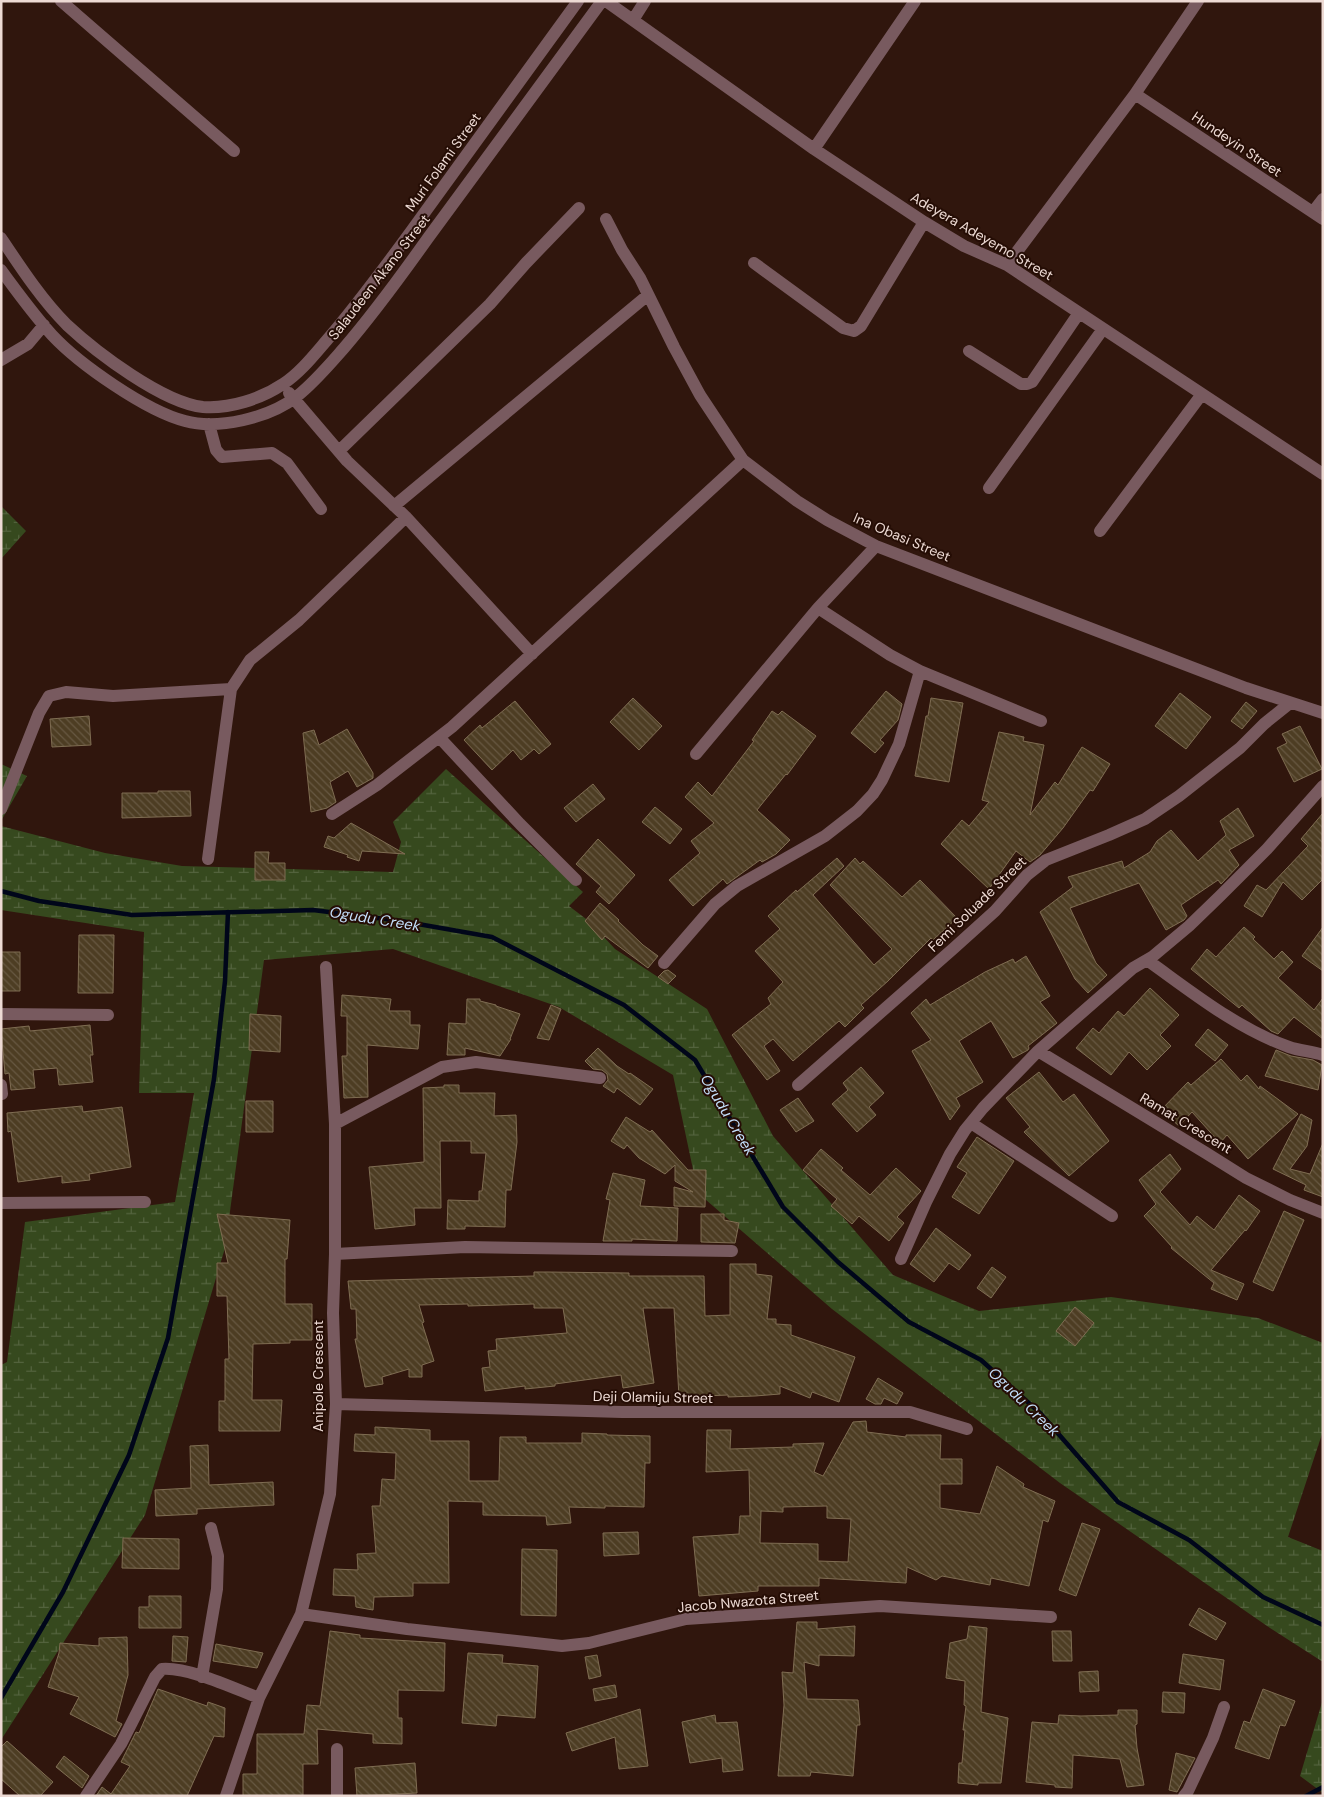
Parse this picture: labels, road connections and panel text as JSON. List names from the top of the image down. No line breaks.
{"streets":{"street":["Hundeyin Street","Muri Folami Street","Adeyera Adeyemo Street","Salaudeen Akano Street","Ina Obasi Street","Femi Soluade Street","Ramat Crescent","Anipole Crescent","Deji Olamiju Street","Jacob Nwazota Street"]},"crossings":[["Ina Obasi Street","Femi Soluade Street"],["Anipole Crescent","Deji Olamiju Street"],["Anipole Crescent","Jacob Nwazota Street"]],"water":["Ogudu Creek"]}
